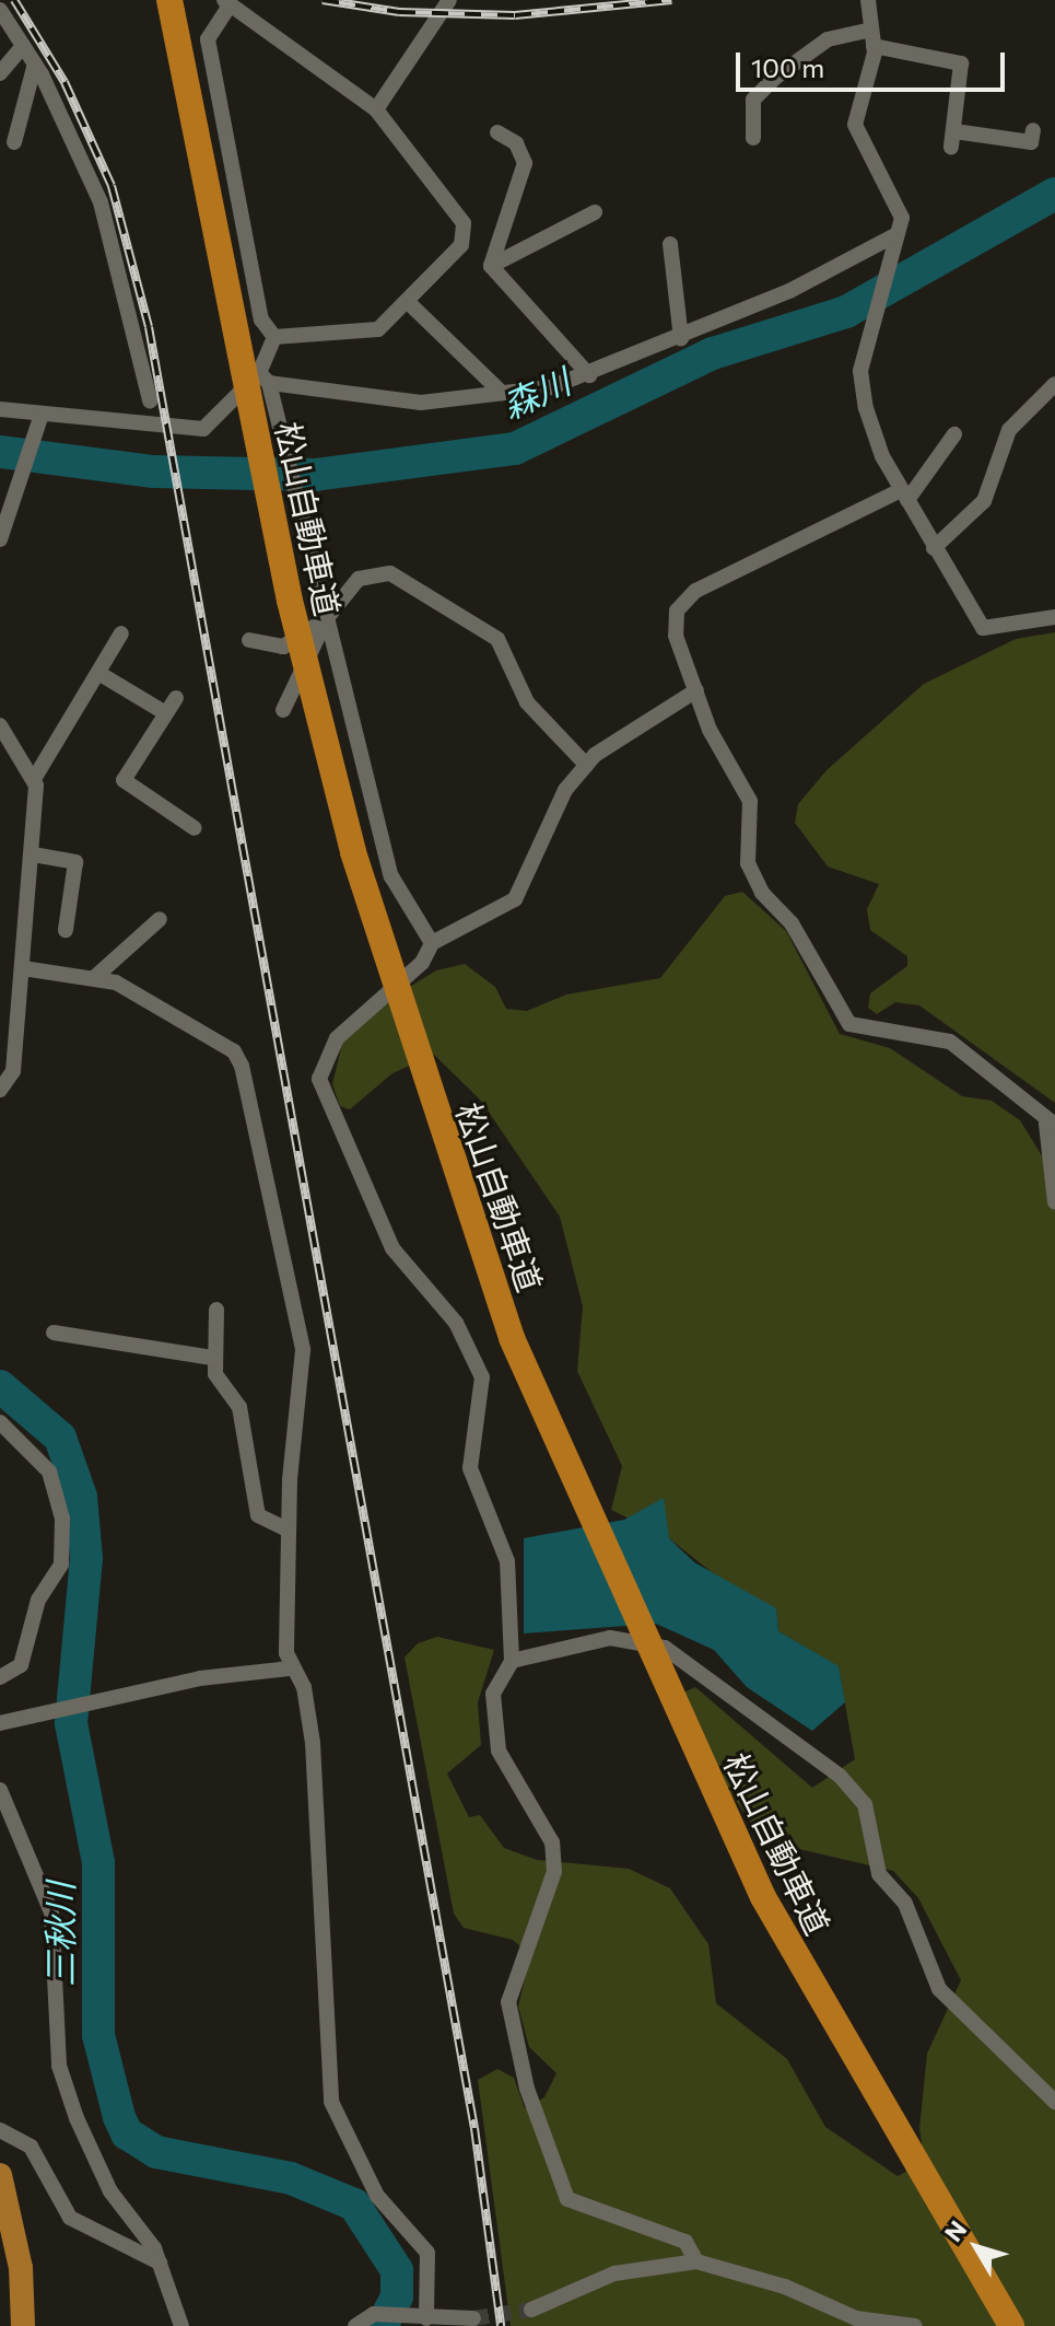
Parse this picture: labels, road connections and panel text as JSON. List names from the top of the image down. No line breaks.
{"streets":{"highway":["松山自動車道"]},"water":["森川","三秋川"],"scale_bar":"100 m","north":"top left"}
